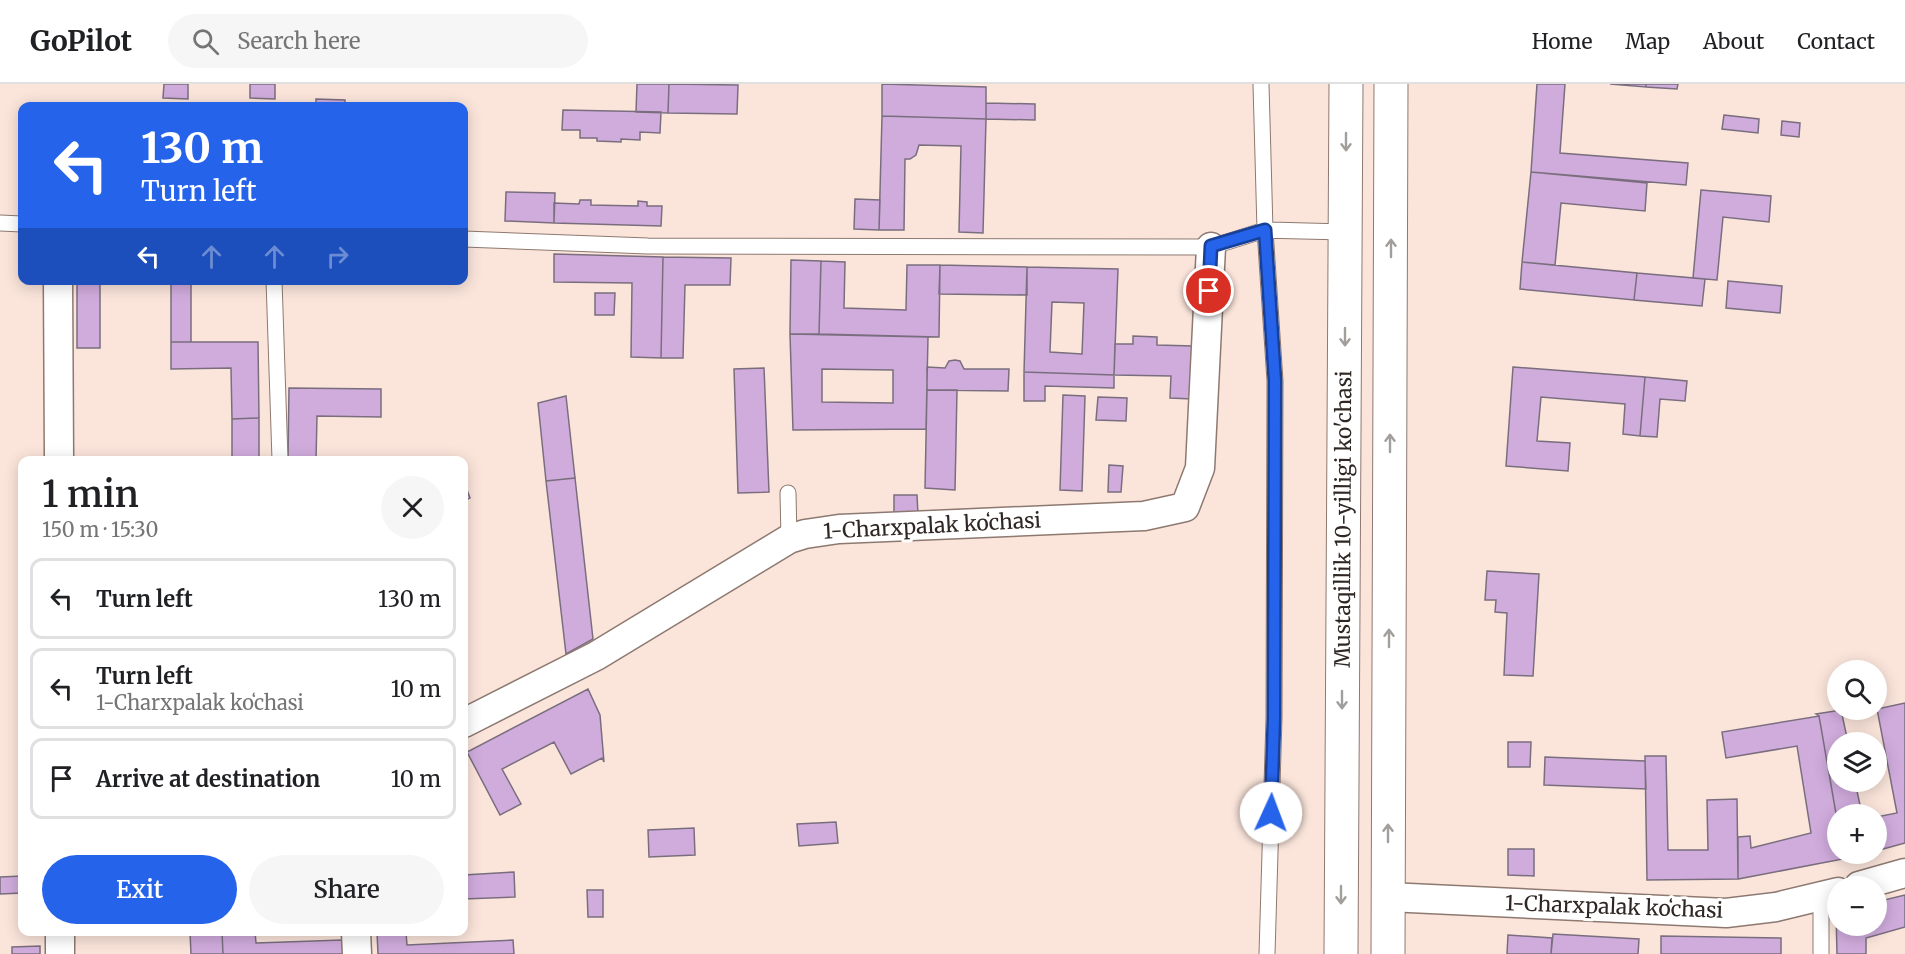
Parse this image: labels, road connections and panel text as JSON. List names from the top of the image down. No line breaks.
{"streets":{"main road":["Mustaqillik 10-yilligi ko'chasi"],"street":["1-Charxpalak koʻchasi"]},"page":{"header":"GoPilot","search":"Search here","nav":["Home","Map","About","Contact"],"turn":["130 m","Turn left"],"heading":["1 min","150 m · 15:30"],"list":[{"name":"Turn left","value":"130 m"},{"name":"Turn left","note":"1-Charxpalak koʻchasi","value":"10 m"},{"name":"Arrive at destination","value":"10 m"}],"map_buttons":["+","−"],"buttons":["Exit","Share"]}}
